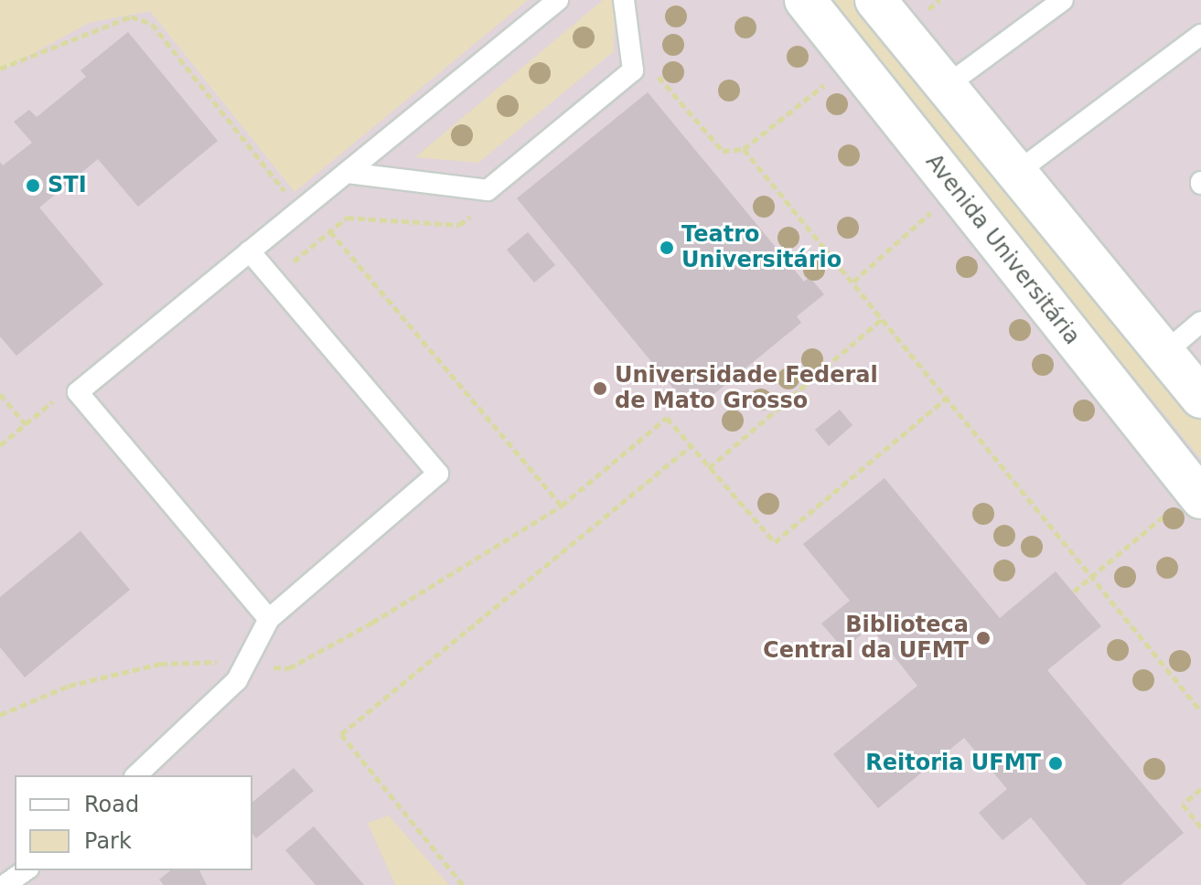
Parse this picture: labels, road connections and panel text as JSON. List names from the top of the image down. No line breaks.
{"streets":{"street":["Avenida Universitária"]},"places":["STI","Teatro Universitário","Universidade Federal de Mato Grosso","Biblioteca Central da UFMT","Reitoria UFMT"],"legend":["Road","Park"]}
